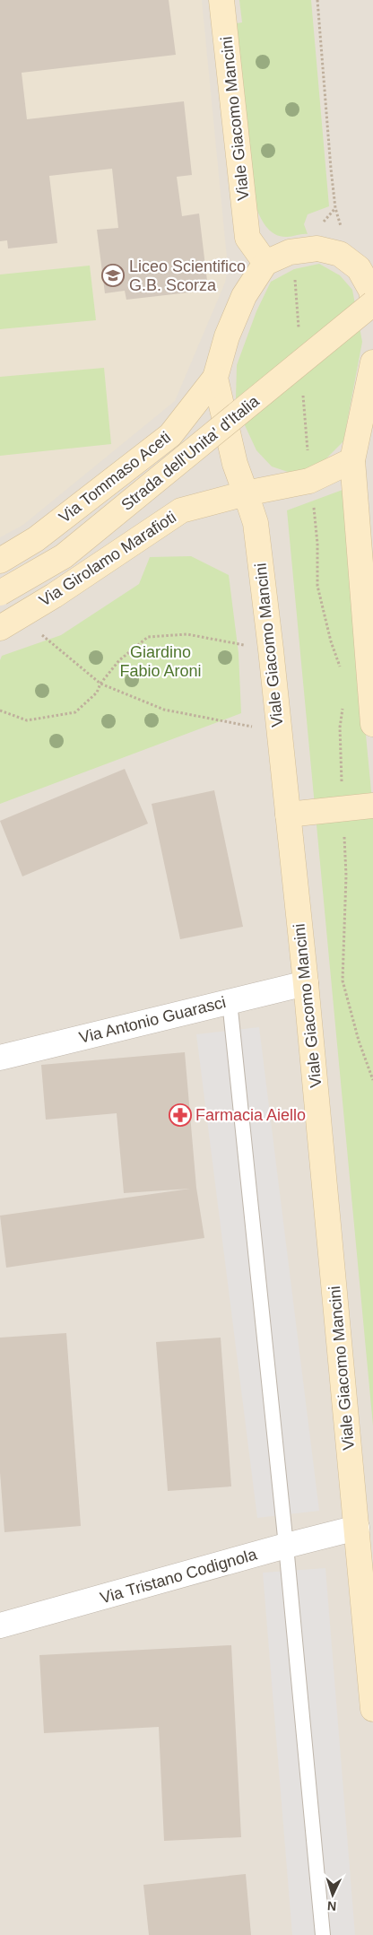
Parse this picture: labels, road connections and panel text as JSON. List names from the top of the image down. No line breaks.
{"streets":{"street":["Viale Giacomo Mancini","Strada dell'Unita' d'Italia","Via Tommaso Aceti","Via Girolamo Marafioti","Via Antonio Guarasci","Via Tristano Codignola"]},"crossings":[["Viale Giacomo Mancini","Via Tommaso Aceti"],["Viale Giacomo Mancini","Via Girolamo Marafioti"],["Viale Giacomo Mancini","Via Antonio Guarasci"],["Viale Giacomo Mancini","Via Tristano Codignola"]],"parks":["Giardino Fabio Aroni"],"places":{"school or university":["Liceo Scientifico G.B. Scorza"],"pharmacy":["Farmacia Aiello"]},"north":"bottom"}
